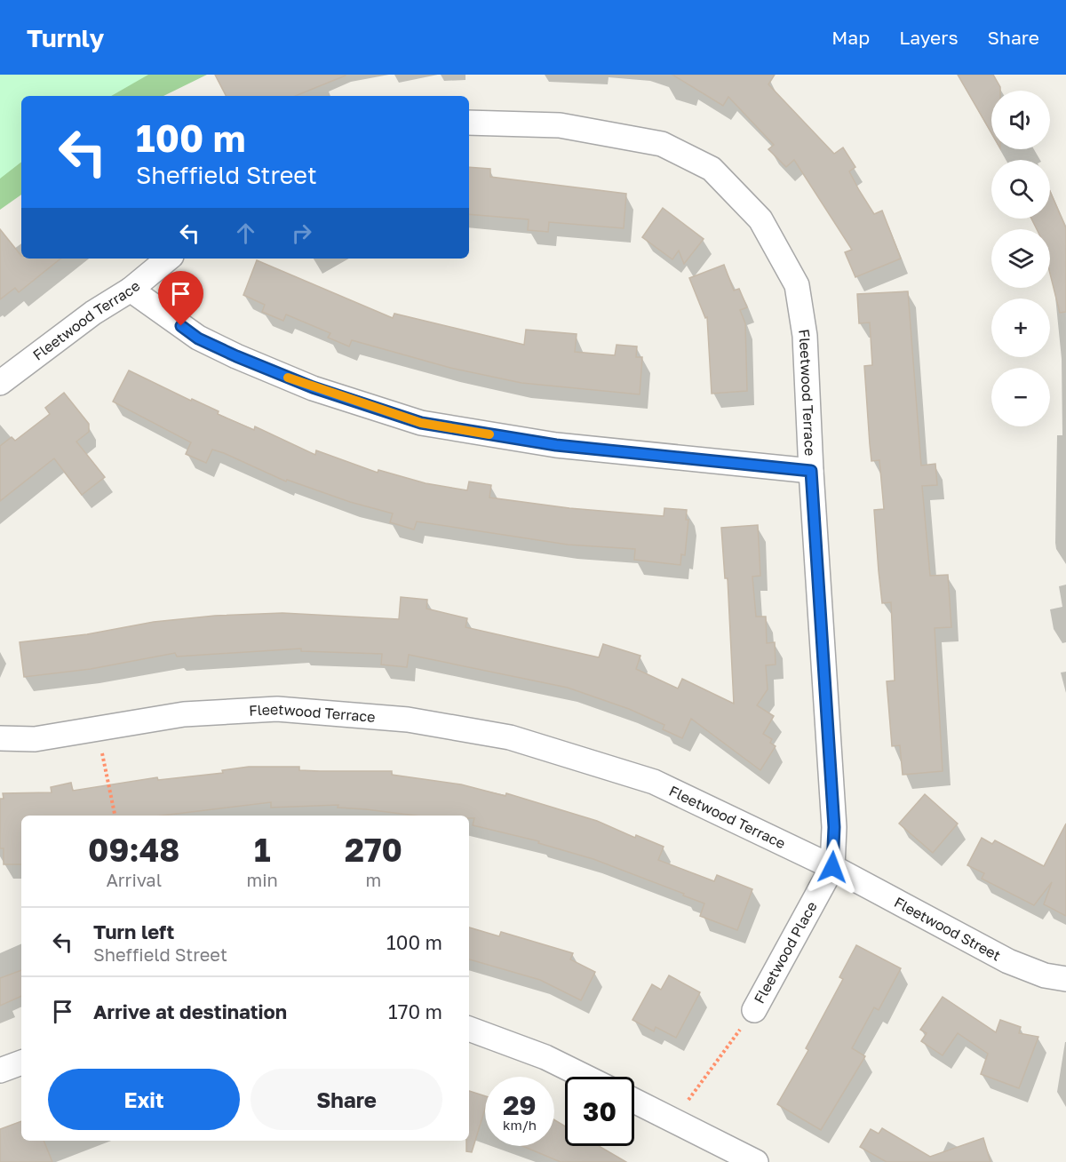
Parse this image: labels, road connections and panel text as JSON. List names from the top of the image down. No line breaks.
{"streets":{"street":["Fleetwood Terrace","Fleetwood Street","Fleetwood Place"]},"crossings":[["Fleetwood Terrace","Fleetwood Street"],["Fleetwood Terrace","Fleetwood Place"],["Fleetwood Street","Fleetwood Place"]],"page":{"header":"Turnly","nav":["Map","Layers","Share"],"map_buttons":["+","−"],"turn":["100 m","Sheffield Street"],"eta":["09:48","Arrival","1","min","270","m"],"list":[{"name":"Turn left","note":"Sheffield Street","value":"100 m"},{"name":"Arrive at destination","value":"170 m"}],"buttons":["Exit","Share"],"speed":"29 km/h","limit":"30"}}
